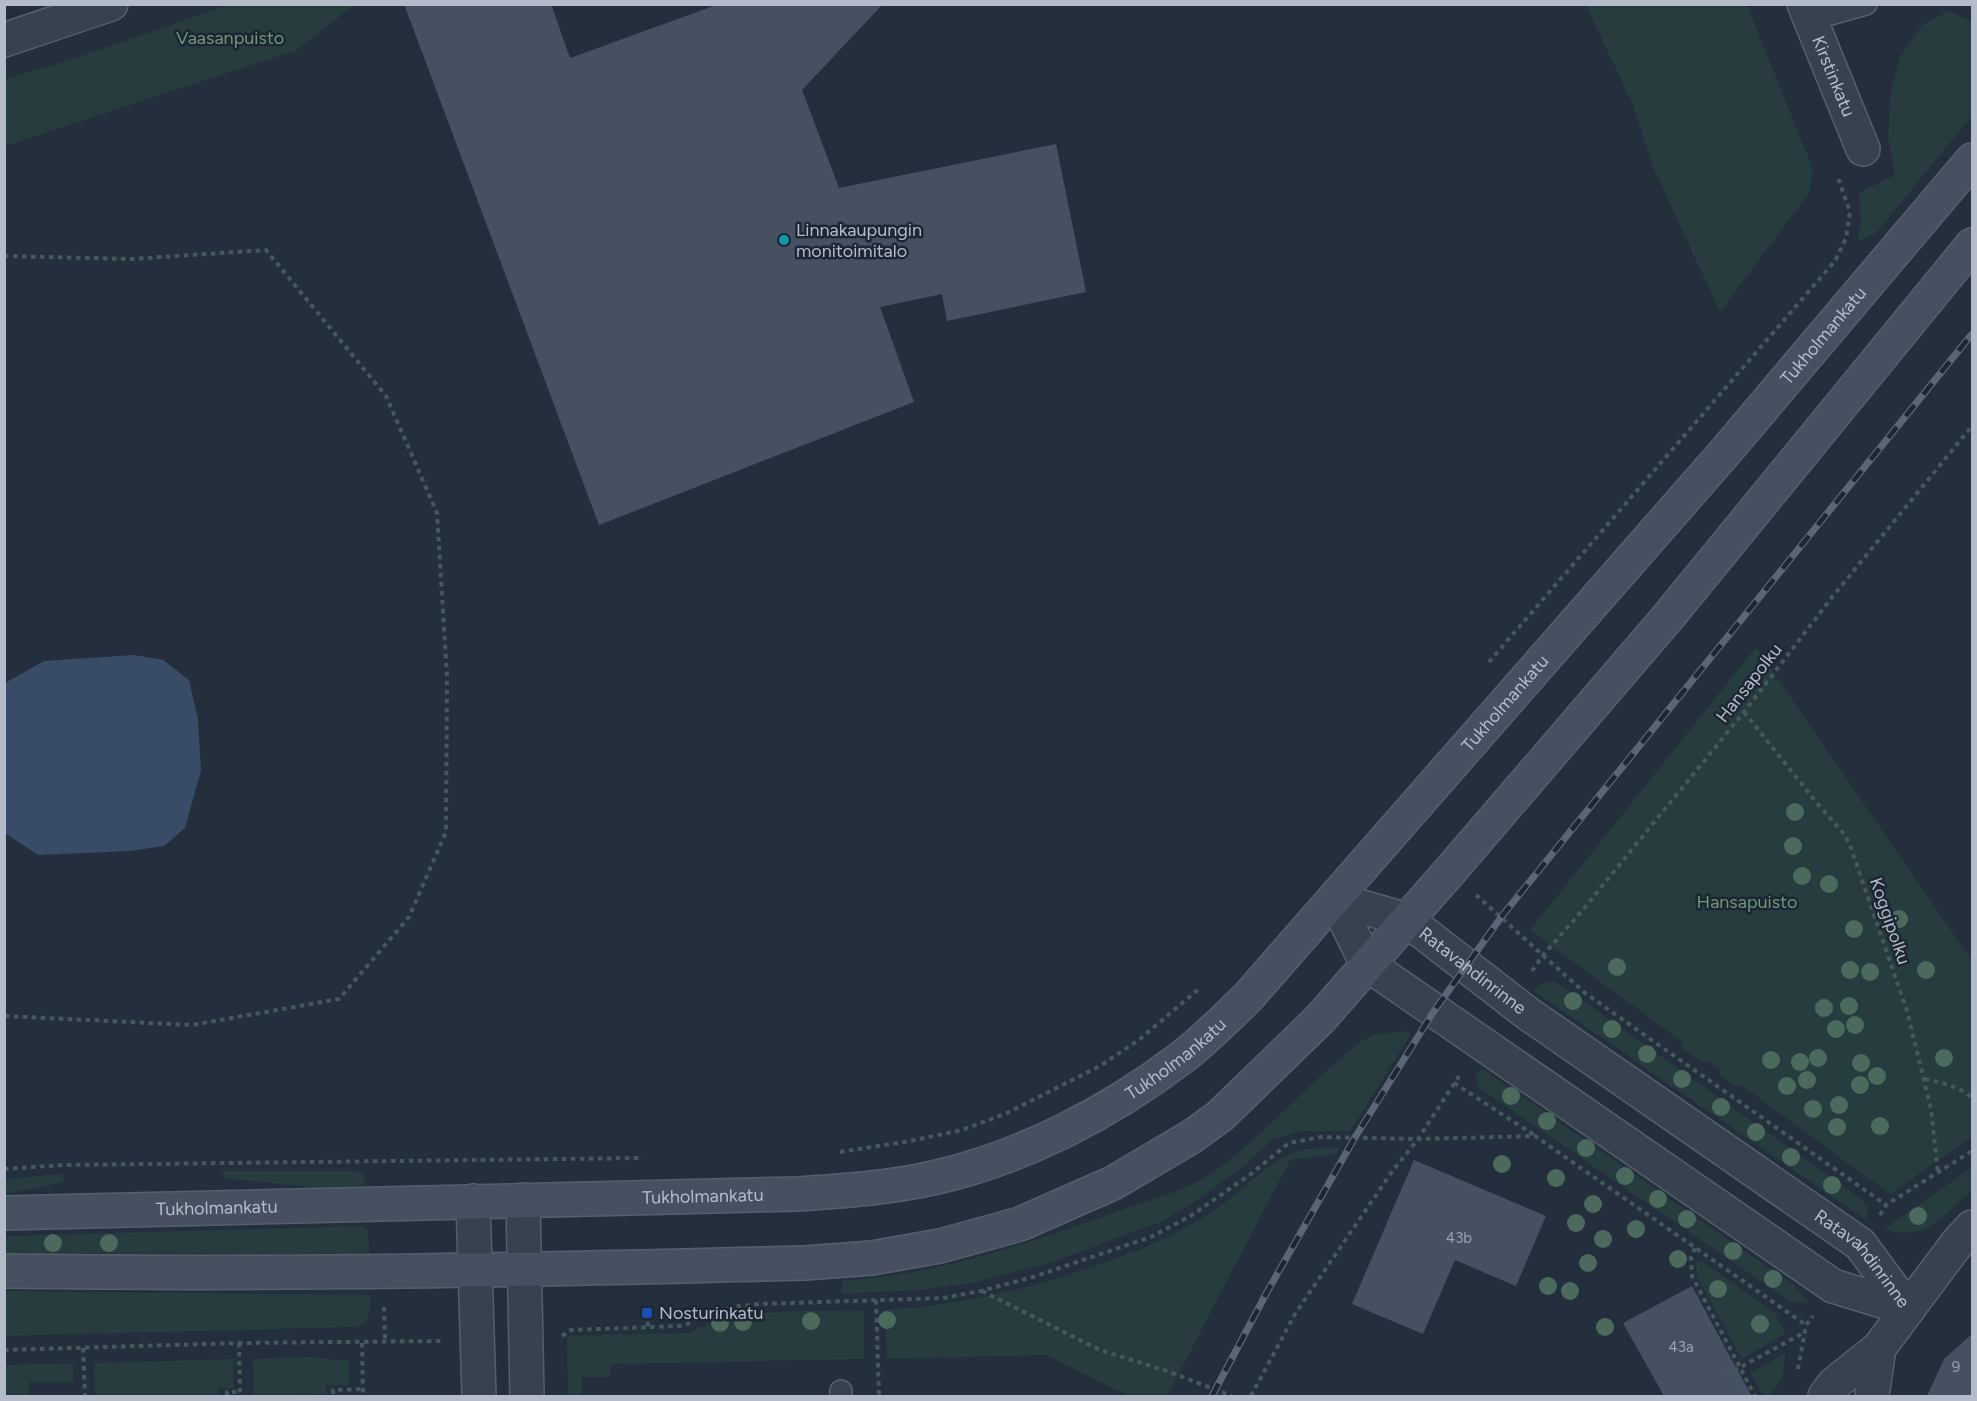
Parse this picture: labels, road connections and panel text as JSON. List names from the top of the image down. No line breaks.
{"streets":{"main road":["Tukholmankatu"],"street":["Kirstinkatu","Ratavahdinrinne"],"path":["Hansapolku","Koggipolku"]},"crossings":[["Tukholmankatu","Ratavahdinrinne"],["Hansapolku","Koggipolku"]],"parks":["Vaasanpuisto","Hansapuisto"],"places":{"other":["Linnakaupungin monitoimitalo"],"transit":["Nosturinkatu"]},"house_numbers":["43b","43a","9"]}
